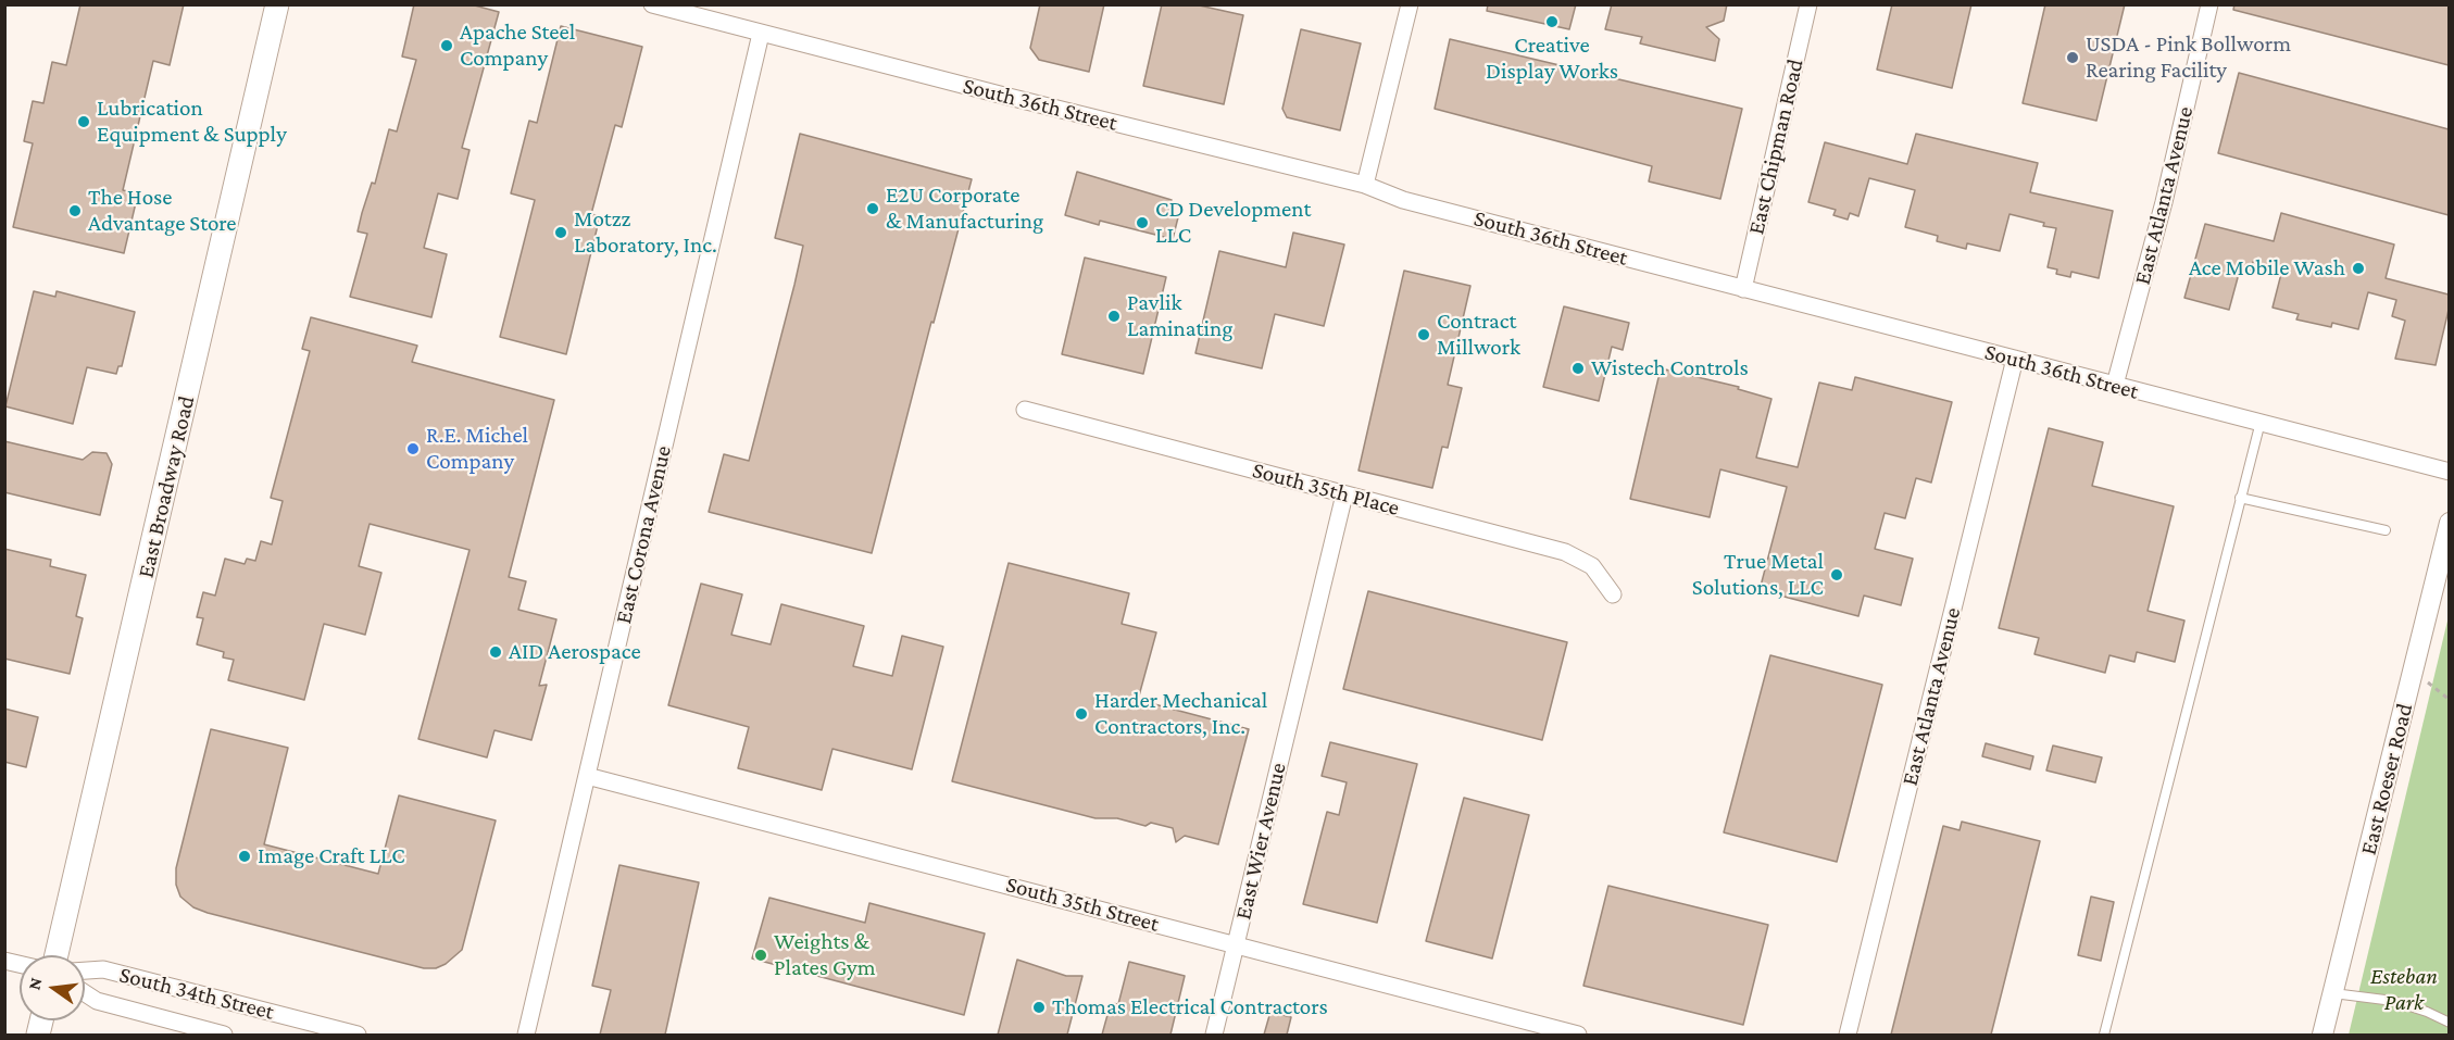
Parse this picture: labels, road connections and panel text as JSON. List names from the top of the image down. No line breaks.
{"streets":{"main road":["East Broadway Road"],"street":["South 36th Street","East Chipman Road","East Atlanta Avenue","South 35th Place","East Corona Avenue","East Roeser Road","East Wier Avenue","South 35th Street","South 34th Street"]},"crossings":[["South 36th Street","East Chipman Road"],["South 36th Street","East Atlanta Avenue"],["South 36th Street","East Corona Avenue"],["South 35th Place","East Wier Avenue"],["East Corona Avenue","South 35th Street"],["East Wier Avenue","South 35th Street"]],"parks":["Esteban Park"],"places":["Creative Display Works","Apache Steel Company","USDA - Pink Bollworm Rearing Facility","Lubrication Equipment & Supply","E2U Corporate & Manufacturing","The Hose Advantage Store","CD Development LLC","Motzz Laboratory, Inc.","Ace Mobile Wash","Pavlik Laminating","Contract Millwork","Wistech Controls","R.E. Michel Company","True Metal Solutions, LLC","AID Aerospace","Harder Mechanical Contractors, Inc.","Image Craft LLC","Weights & Plates Gym","Thomas Electrical Contractors"],"north":"left"}
